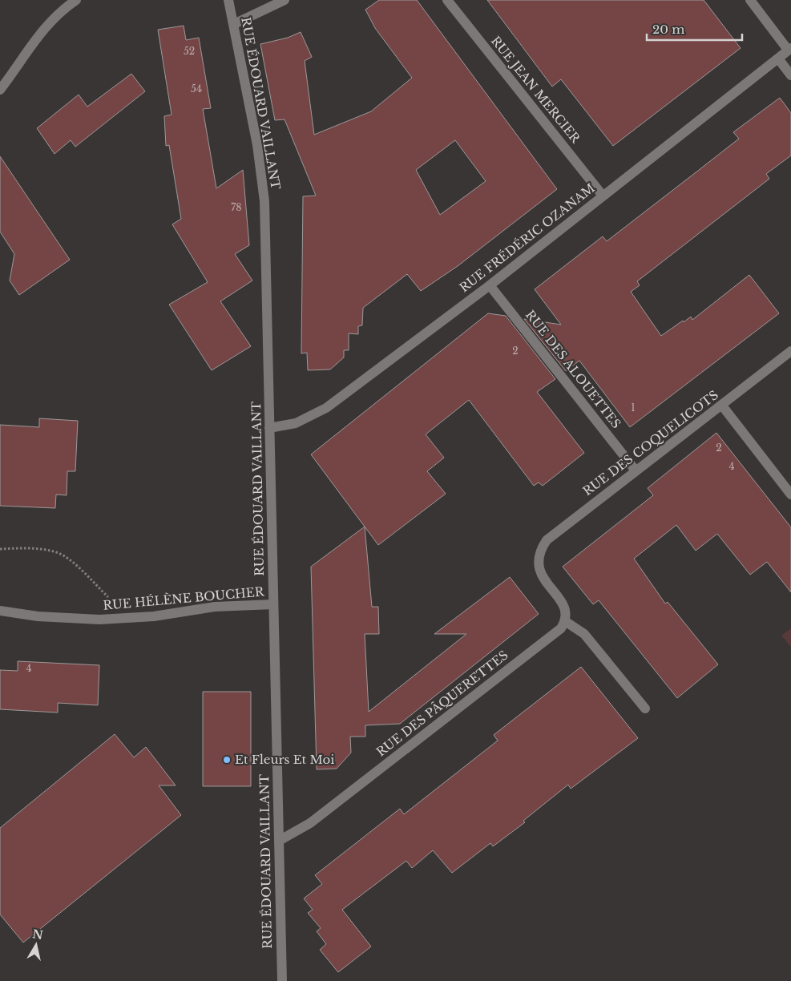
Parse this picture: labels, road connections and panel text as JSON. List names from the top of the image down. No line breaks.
{"streets":{"street":["RUE JEAN MERCIER","RUE ÉDOUARD VAILLANT","RUE FRÉDÉRIC OZANAM","RUE DES ALOUETTES","RUE DES COQUELICOTS","RUE HÉLÈNE BOUCHER","RUE DES PÂQUERETTES"]},"crossings":[["RUE JEAN MERCIER","RUE FRÉDÉRIC OZANAM"],["RUE ÉDOUARD VAILLANT","RUE FRÉDÉRIC OZANAM"],["RUE ÉDOUARD VAILLANT","RUE HÉLÈNE BOUCHER"],["RUE ÉDOUARD VAILLANT","RUE DES PÂQUERETTES"],["RUE FRÉDÉRIC OZANAM","RUE DES ALOUETTES"],["RUE DES ALOUETTES","RUE DES COQUELICOTS"],["RUE DES COQUELICOTS","RUE DES PÂQUERETTES"]],"places":["Et Fleurs Et Moi"],"house_numbers":["52","54","78","2","1","2","4","4"],"scale_bar":"20 m","north":"top"}
